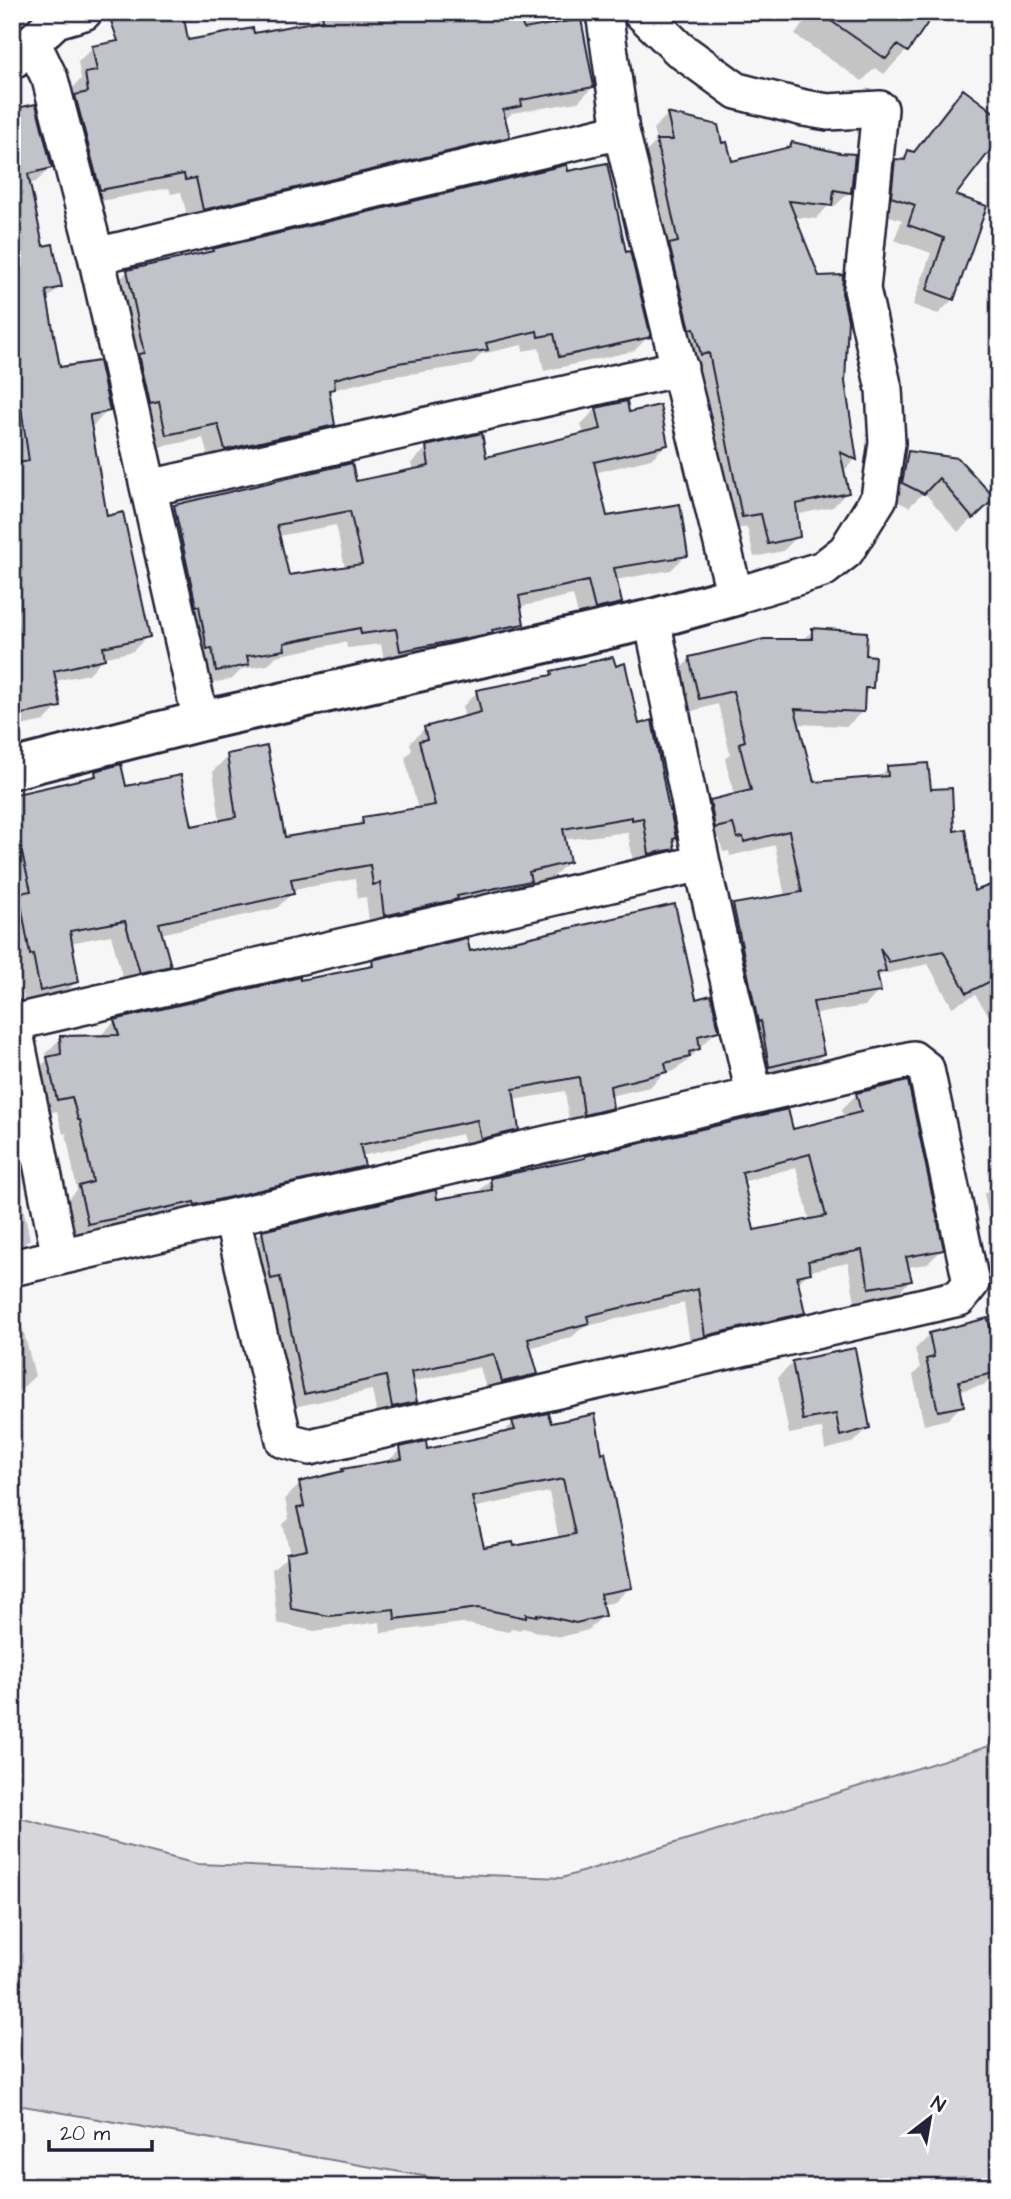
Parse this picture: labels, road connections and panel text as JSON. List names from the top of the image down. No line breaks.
{"scale_bar":"20 m","north":"top right"}
